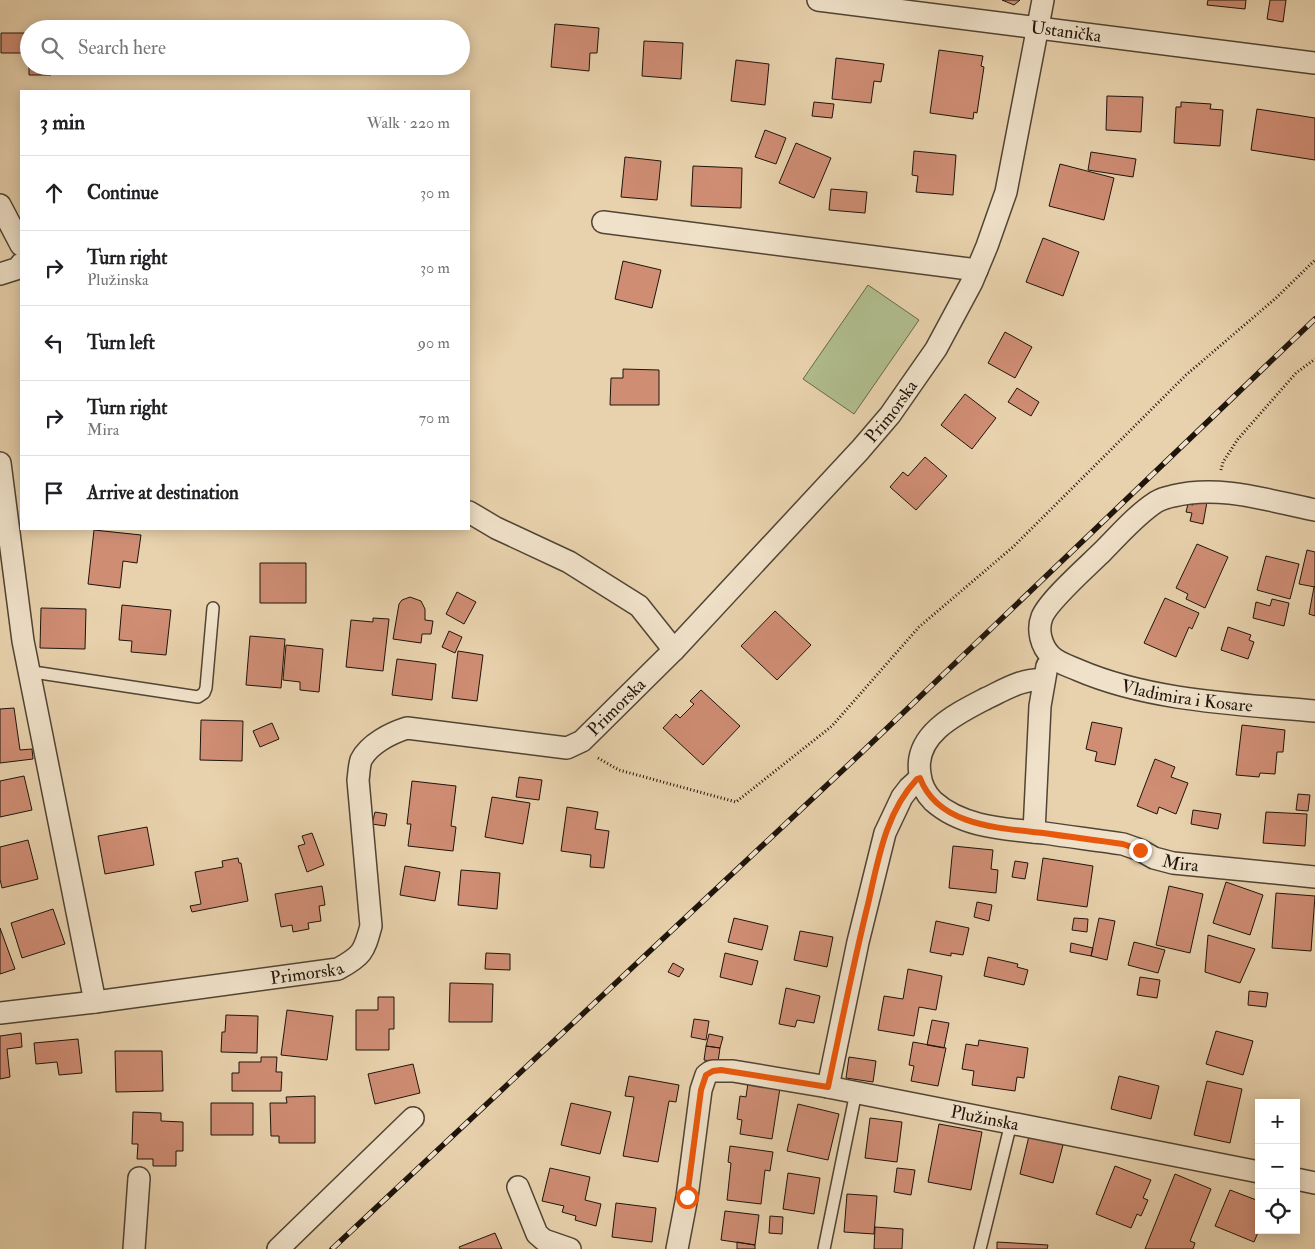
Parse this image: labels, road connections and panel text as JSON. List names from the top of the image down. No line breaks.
{"streets":{"street":["Ustanička","Primorska","Vladimira i Kosare","Mira","Plužinska"]},"crossings":[["Ustanička","Primorska"]],"page":{"search":"Search here","heading":["3 min","Walk · 220 m"],"list":[["Continue","30 m"],["Turn right","Plužinska","30 m"],["Turn left","90 m"],["Turn right","Mira","70 m"],"Arrive at destination"],"map_buttons":["+","−"]}}
